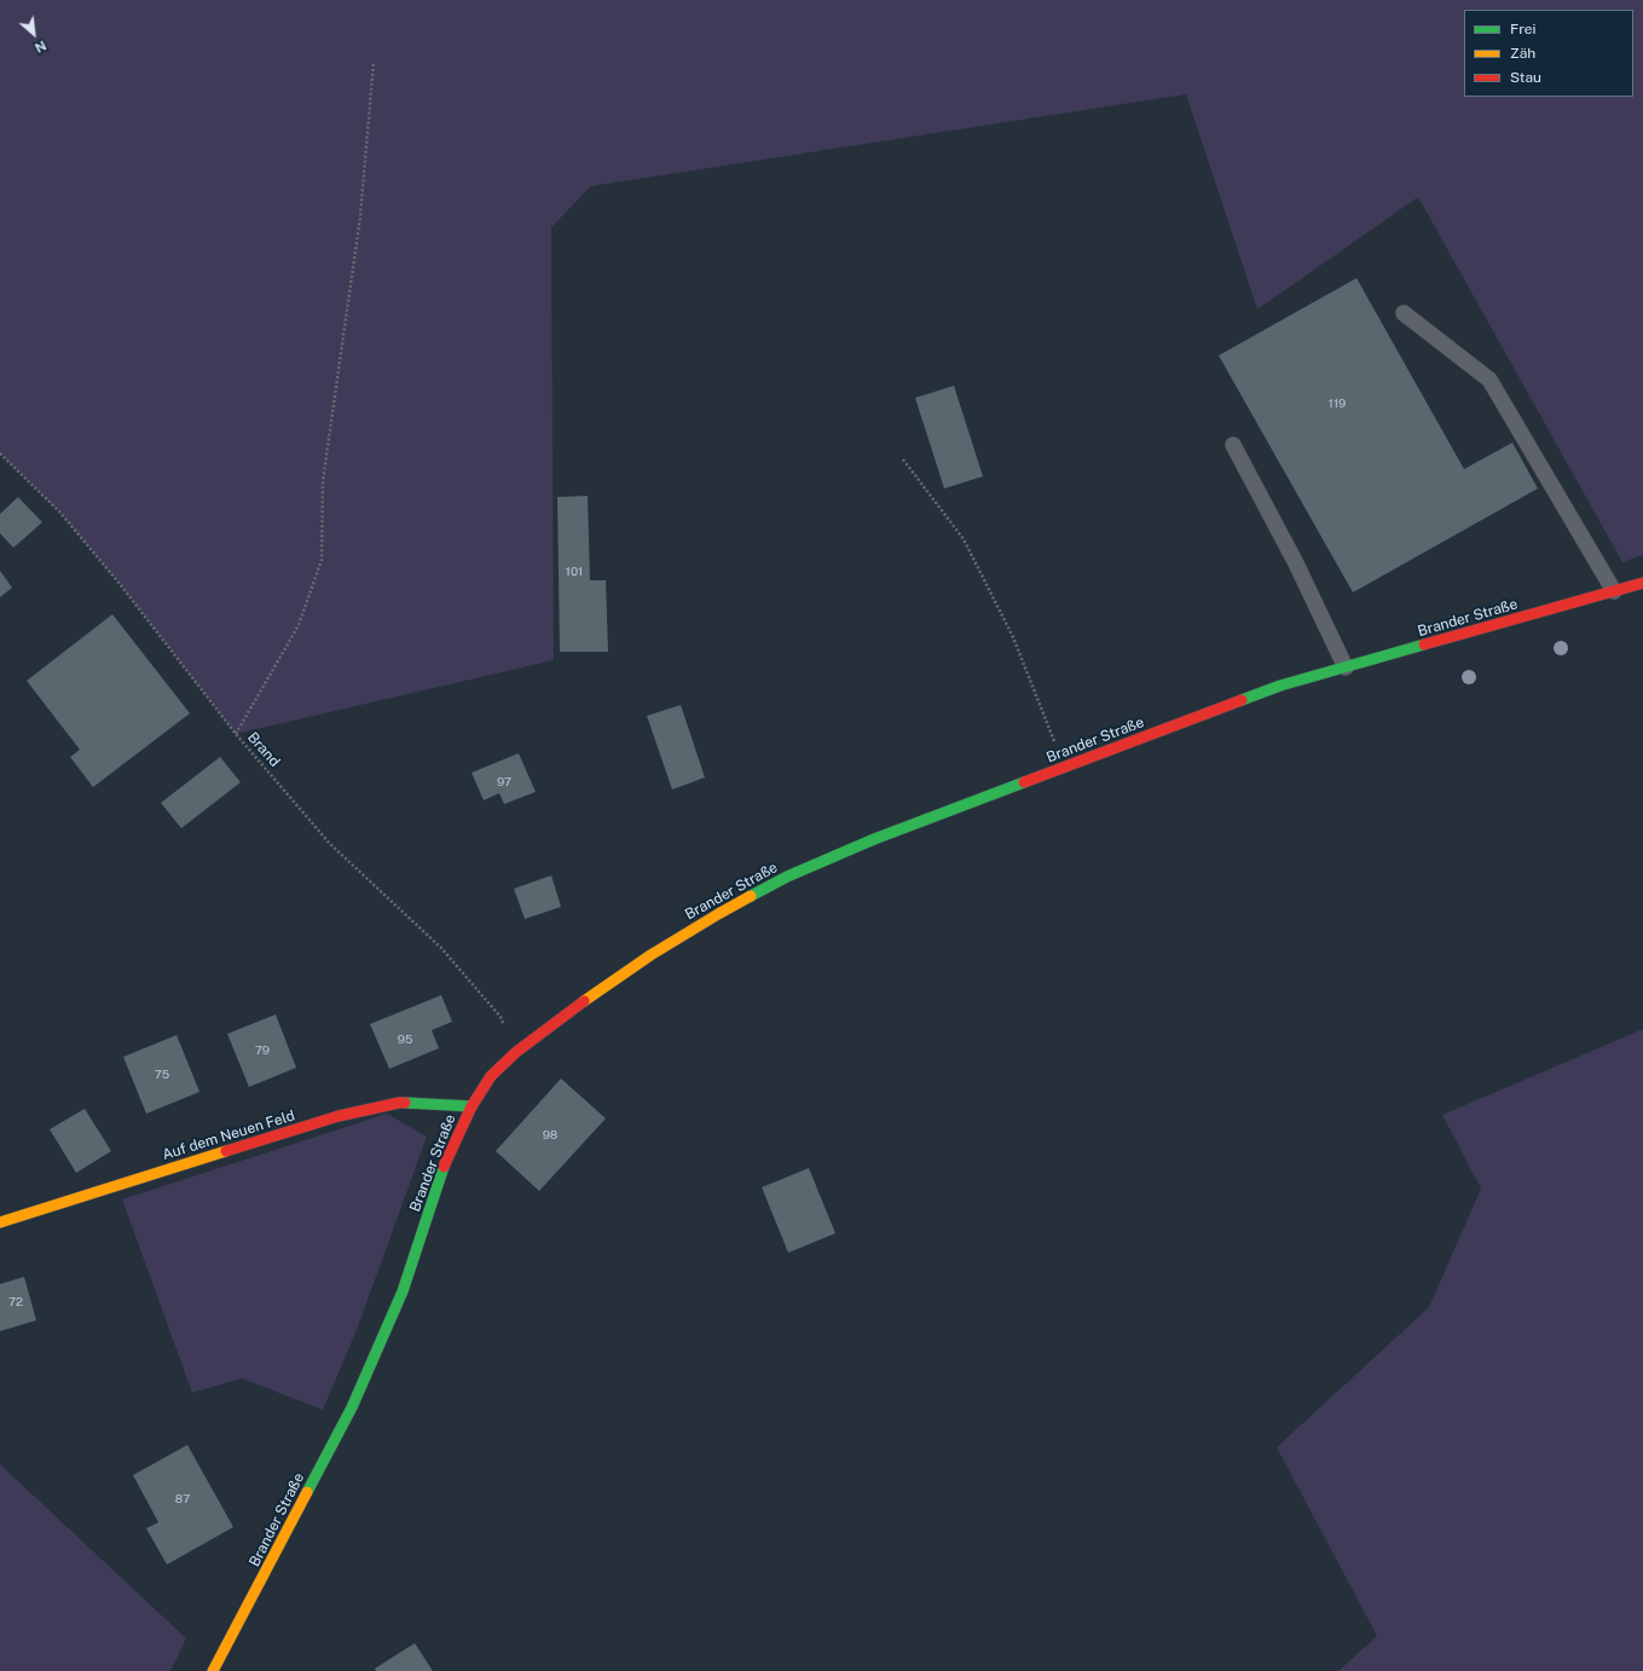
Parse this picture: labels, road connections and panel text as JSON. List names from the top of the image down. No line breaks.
{"streets":{"street":["Brander Straße","Auf dem Neuen Feld"],"path":["Brand"]},"crossings":[["Brander Straße","Brand"],["Brander Straße","Auf dem Neuen Feld"]],"house_numbers":["119","101","97","95","79","75","98","72","87"],"legend":["Frei","Zäh","Stau"],"north":"bottom right"}
